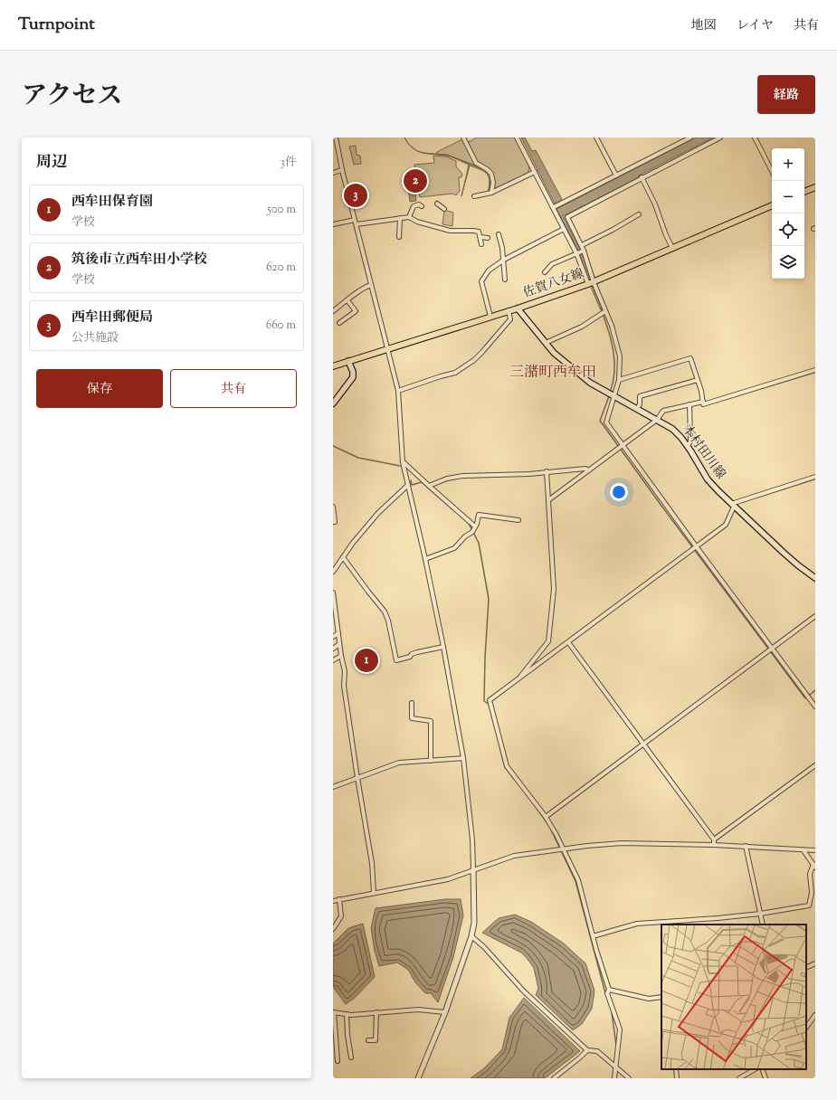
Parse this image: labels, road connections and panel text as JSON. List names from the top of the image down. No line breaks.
{"streets":{"main road":["佐賀八女線","本村田川線"]},"crossings":[["佐賀八女線","本村田川線"]],"districts":["三潴町西牟田"],"page":{"header":"Turnpoint","nav":["地図","レイヤ","共有"],"title":"アクセス","buttons":["経路",["保存","共有"]],"heading":["周辺","3件"],"map_buttons":["+","−"],"pins":["2","3","1"],"list":[{"mark":"1","name":"西牟田保育園","note":"学校","value":"500 m"},{"mark":"2","name":"筑後市立西牟田小学校","note":"学校","value":"620 m"},{"mark":"3","name":"西牟田郵便局","note":"公共施設","value":"660 m"}]}}
